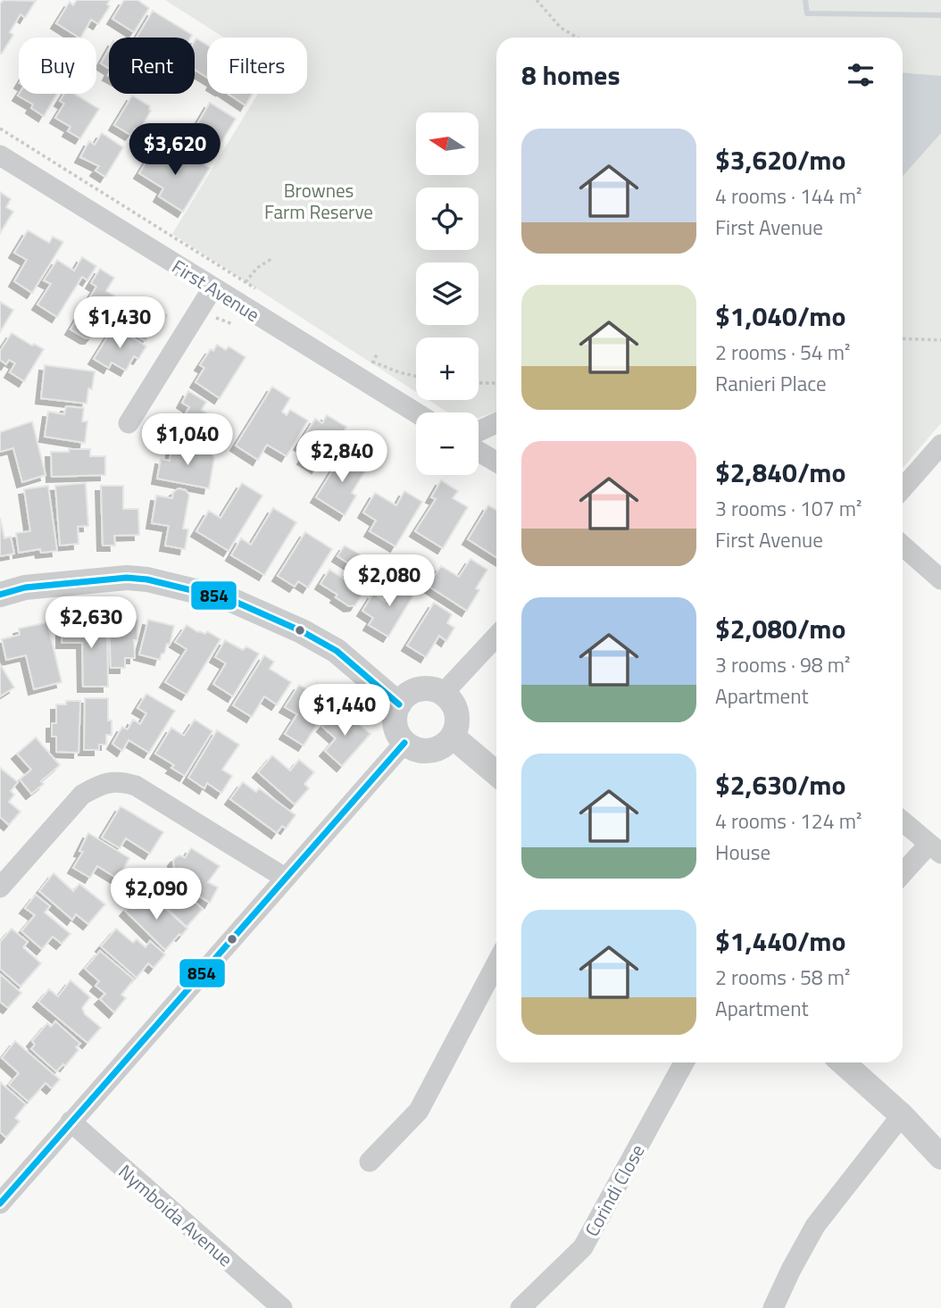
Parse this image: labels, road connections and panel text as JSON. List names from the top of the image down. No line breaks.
{"streets":{"street":["First Avenue","Corindi Close","Nymboida Avenue"]},"parks":["Brownes Farm Reserve"],"lines":["transit line 854"],"north":"left","page":{"chip":["Buy","Rent","Filters"],"heading":"8 homes","map_buttons":["+","−"],"list":[{"name":"$3,620/mo","note":"4 rooms · 144 m² · First Avenue"},{"name":"$1,040/mo","note":"2 rooms · 54 m² · Ranieri Place"},{"name":"$2,840/mo","note":"3 rooms · 107 m² · First Avenue"},{"name":"$2,080/mo","note":"3 rooms · 98 m² · Apartment"},{"name":"$2,630/mo","note":"4 rooms · 124 m² · House"},{"name":"$1,440/mo","note":"2 rooms · 58 m² · Apartment"}],"price":["$3,620","$1,430","$1,040","$2,840","$2,080","$2,630","$1,440","$2,090"]}}
